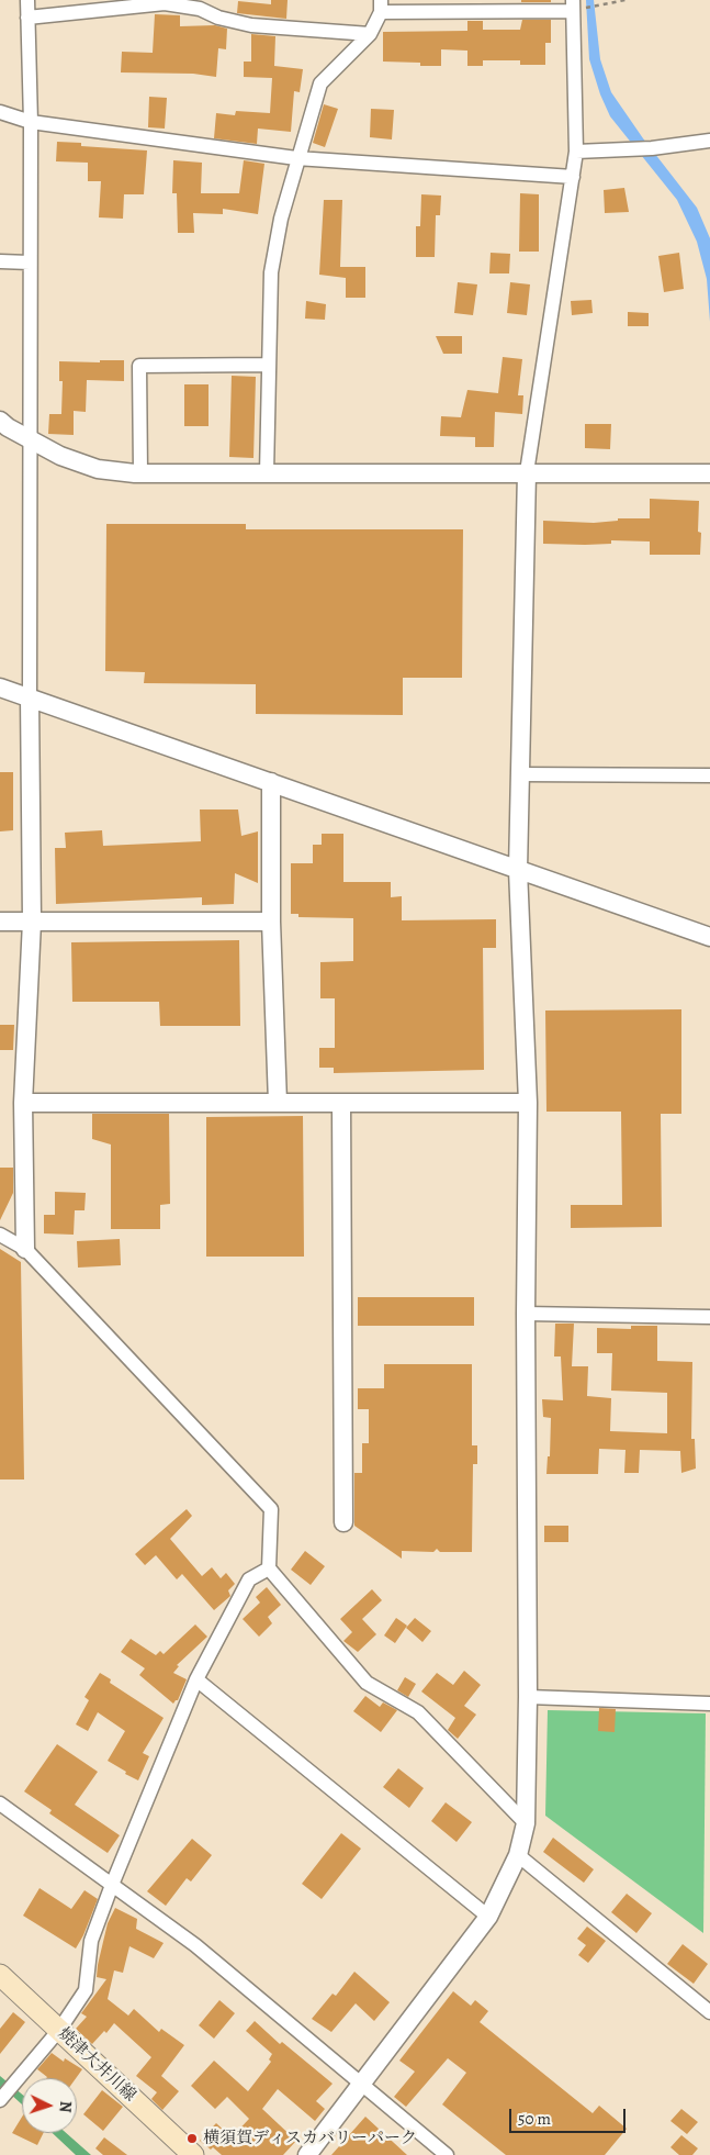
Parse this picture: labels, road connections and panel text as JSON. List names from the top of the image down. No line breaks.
{"streets":{"main road":["焼津大井川線"]},"places":["横須賀ディスカバリーパーク"],"scale_bar":"50 m","north":"right"}
